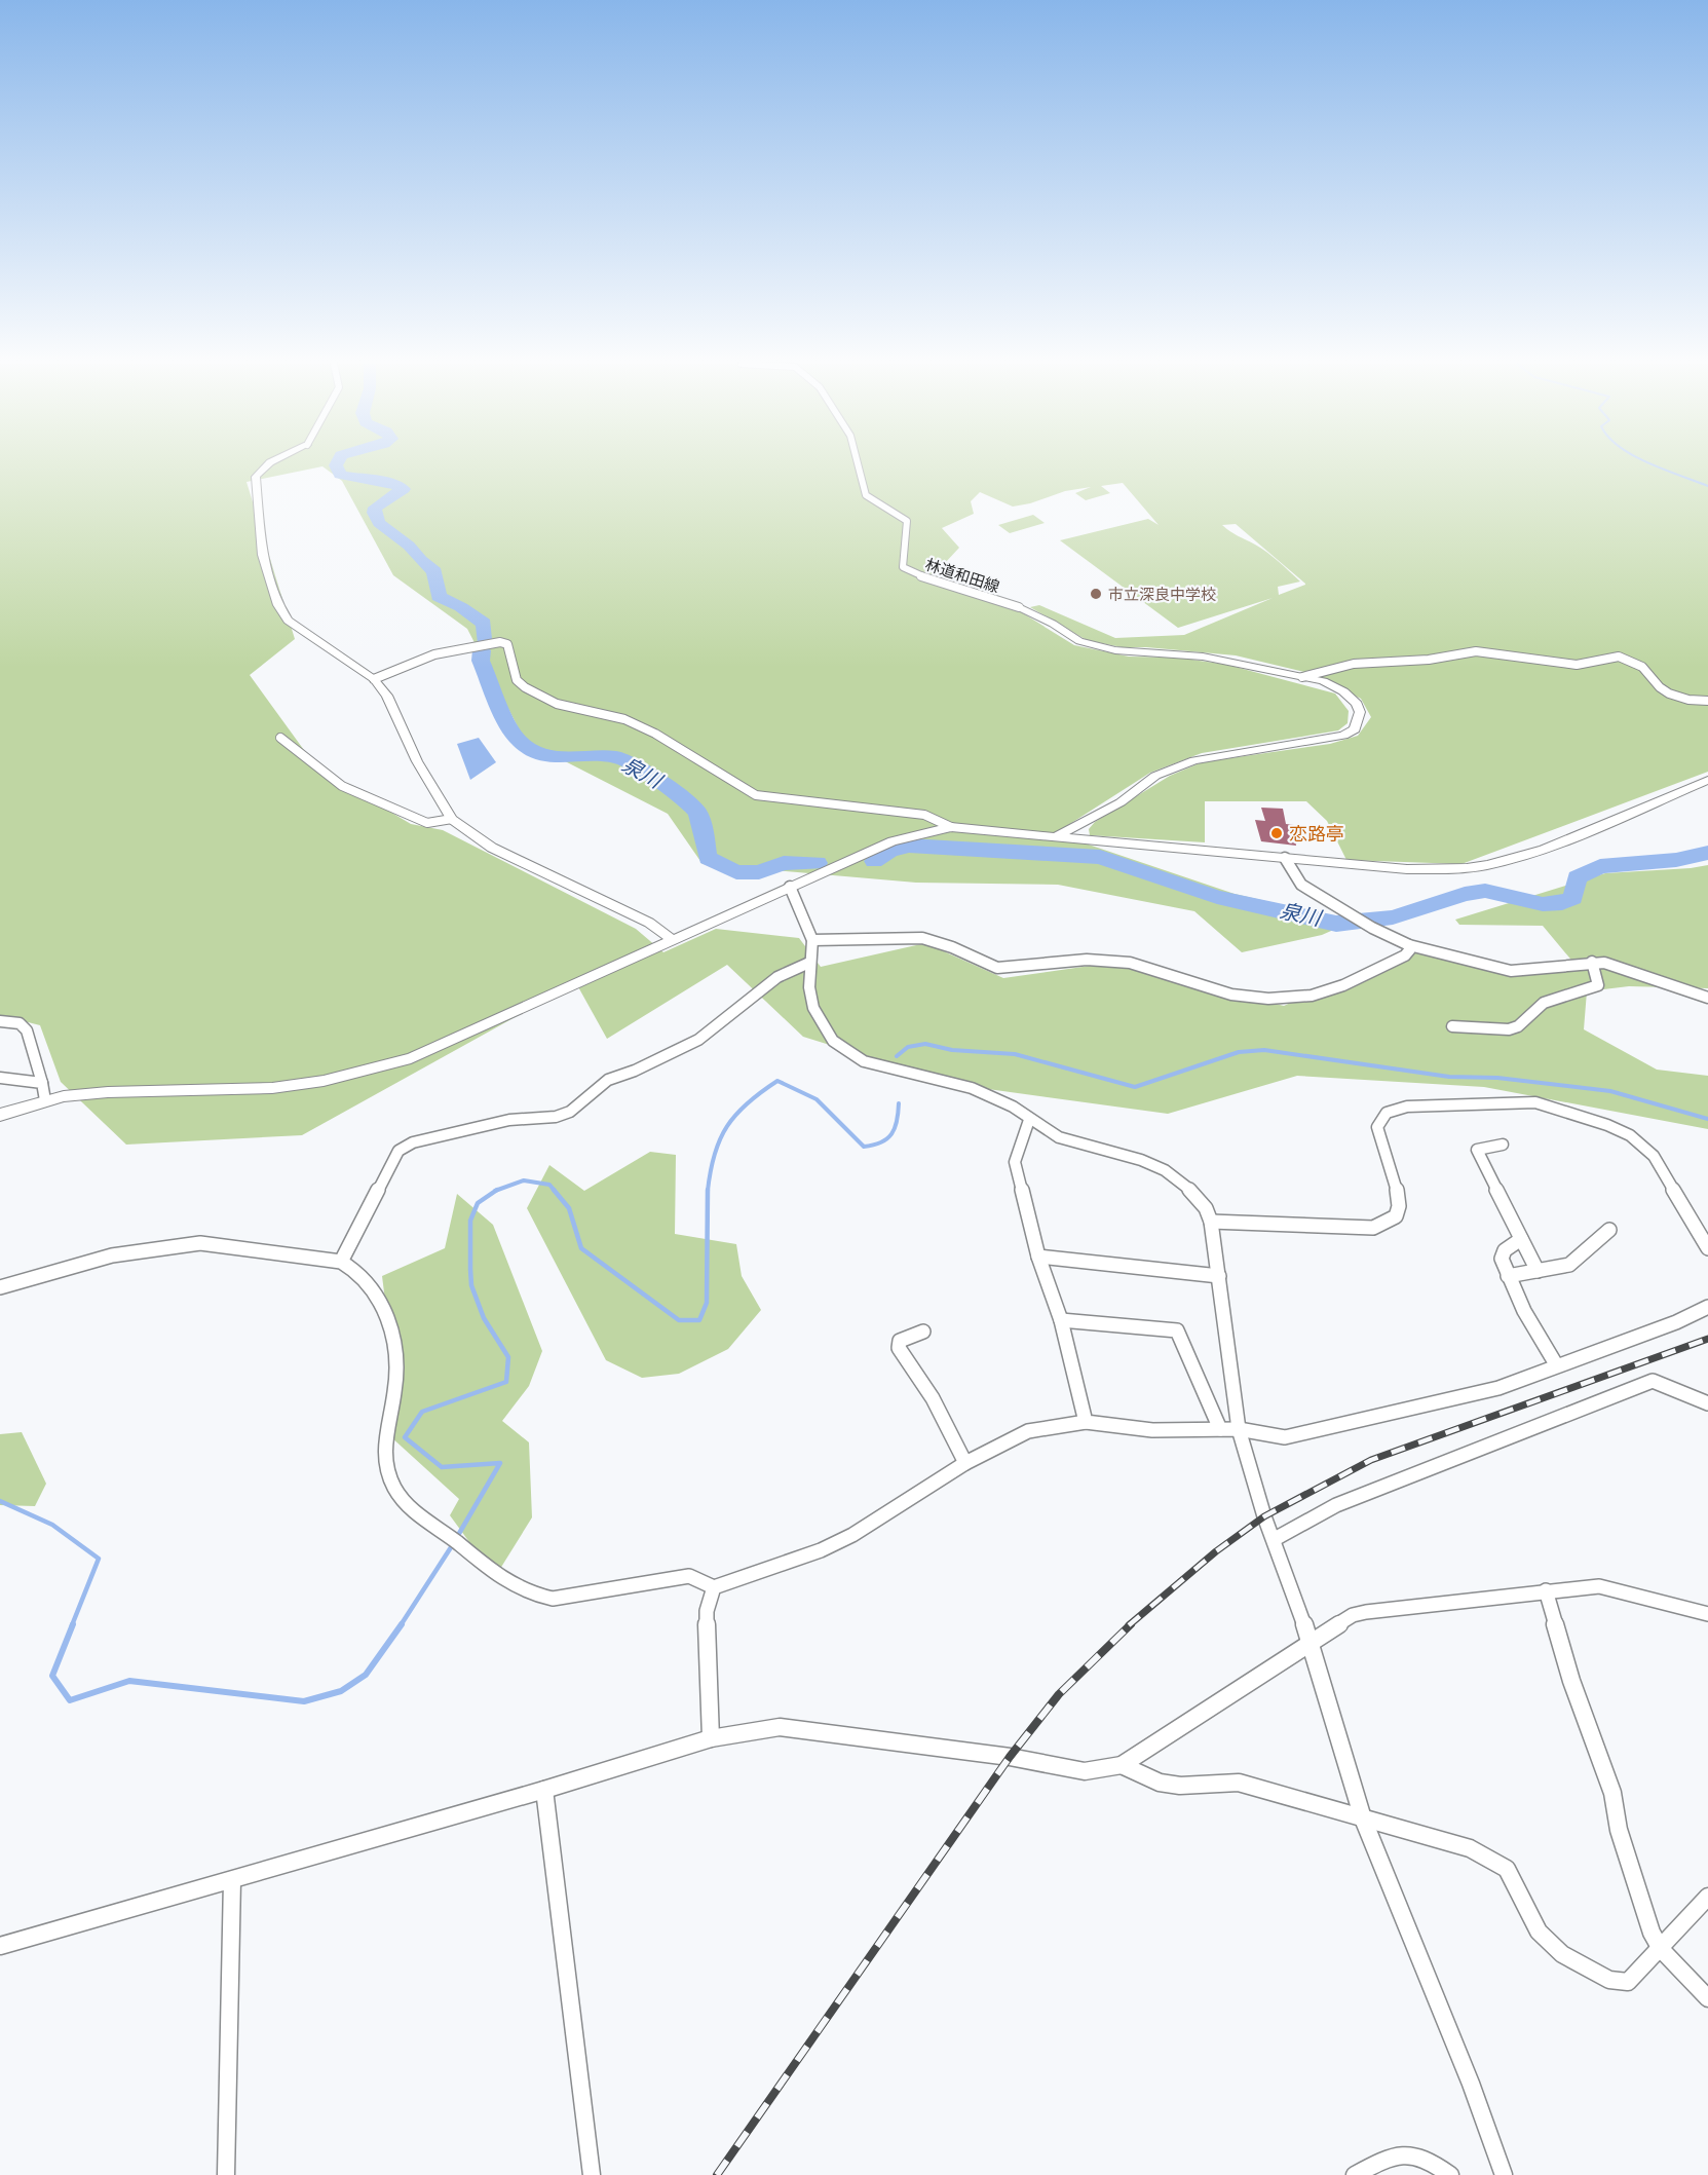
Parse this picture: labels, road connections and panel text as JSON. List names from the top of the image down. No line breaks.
{"streets":{"street":["林道和田線"]},"water":["泉川"],"places":["市立深良中学校","恋路亭"]}
